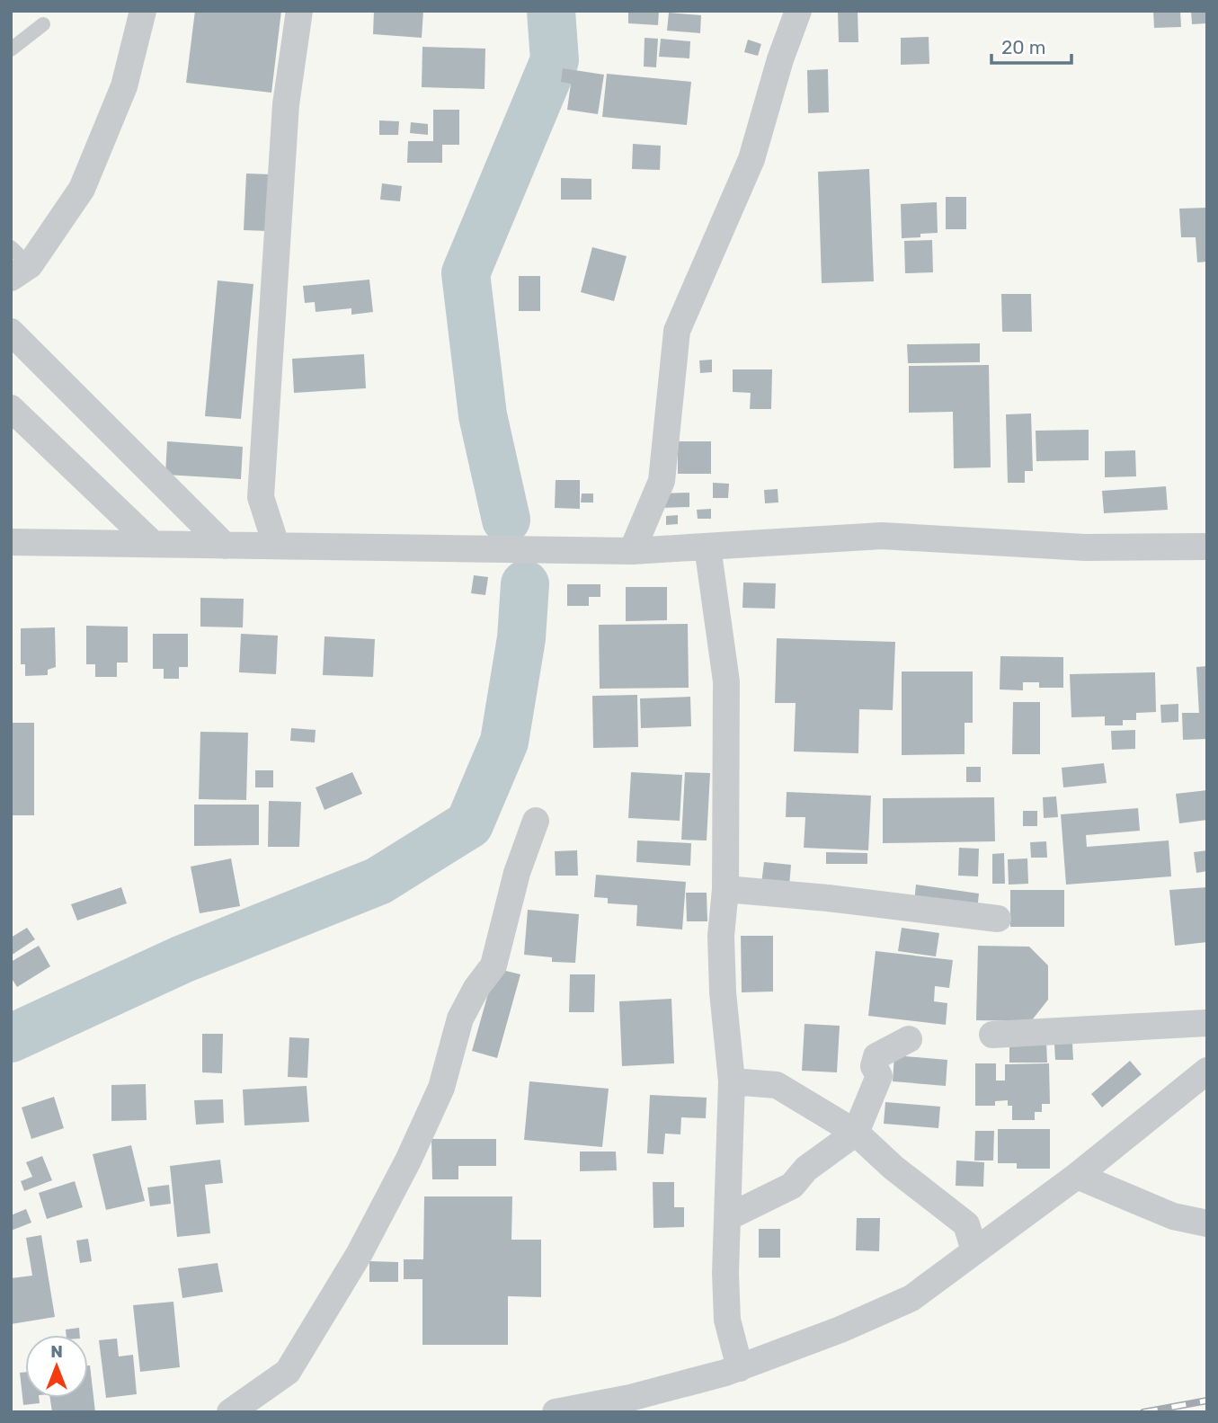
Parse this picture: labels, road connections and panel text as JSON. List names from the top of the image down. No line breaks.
{"scale_bar":"20 m","north":"top"}
